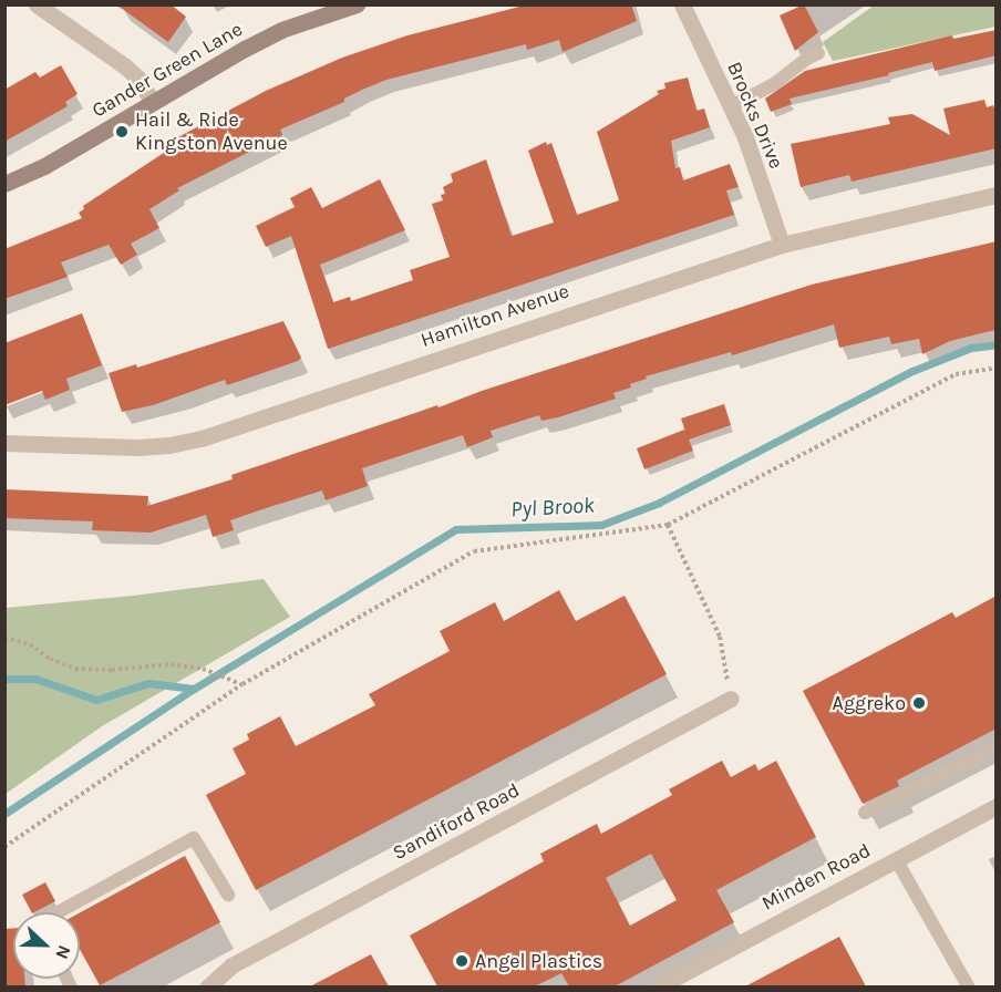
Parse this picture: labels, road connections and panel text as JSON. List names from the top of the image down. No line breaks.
{"streets":{"street":["Gander Green Lane","Brocks Drive","Hamilton Avenue","Sandiford Road","Minden Road"]},"crossings":[["Brocks Drive","Hamilton Avenue"]],"water":["Pyl Brook"],"places":["Hail & Ride Kingston Avenue","Aggreko","Angel Plastics"],"north":"right"}
